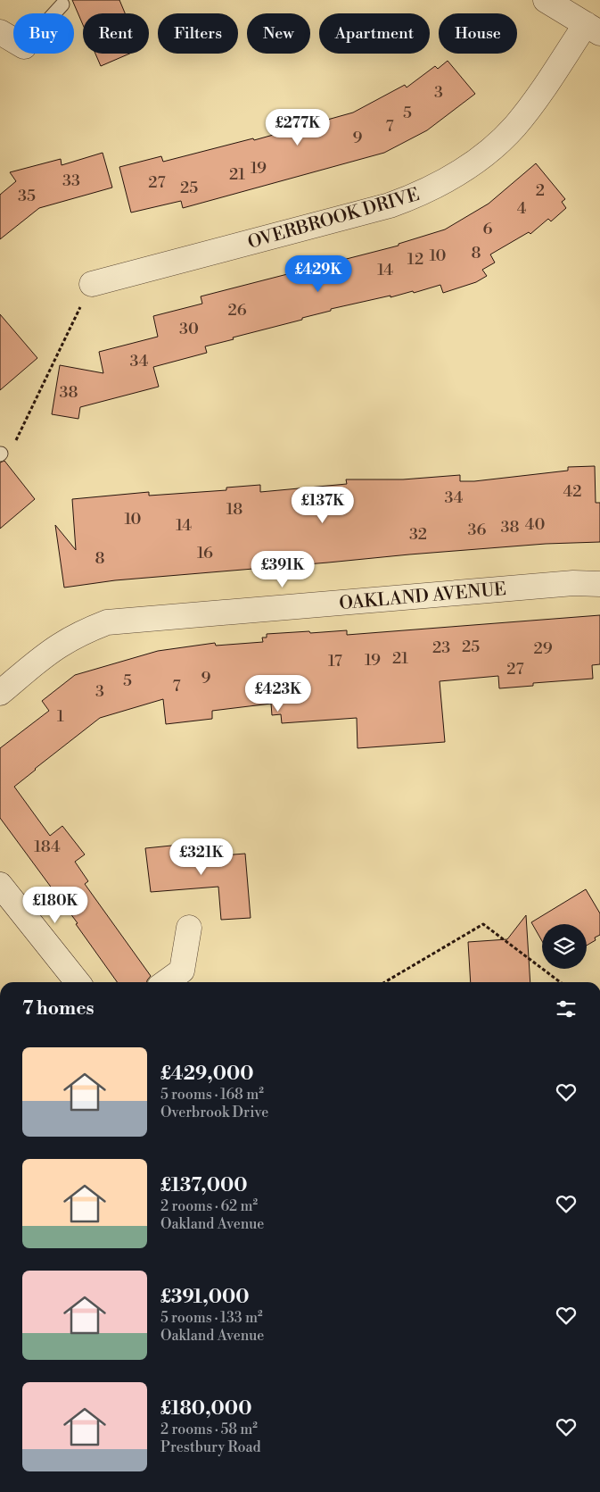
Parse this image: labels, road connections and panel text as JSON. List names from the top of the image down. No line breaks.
{"streets":{"street":["OVERBROOK DRIVE","OAKLAND AVENUE"]},"house_numbers":["3","5","7","9","19","21","33","27","25","2","35","4","6","8","10","12","14","26","30","34","38","42","34","18","10","40","14","38","36","32","16","8","25","23","29","21","19","17","27","9","5","7","3","1","184"],"page":{"chip":["Buy","Rent","Filters","New","Apartment","House"],"price":["£277K","£429K","£137K","£391K","£423K","£321K","£180K"],"heading":"7 homes","list":[{"name":"£429,000","note":"5 rooms · 168 m² · Overbrook Drive"},{"name":"£137,000","note":"2 rooms · 62 m² · Oakland Avenue"},{"name":"£391,000","note":"5 rooms · 133 m² · Oakland Avenue"},{"name":"£180,000","note":"2 rooms · 58 m² · Prestbury Road"}]}}
